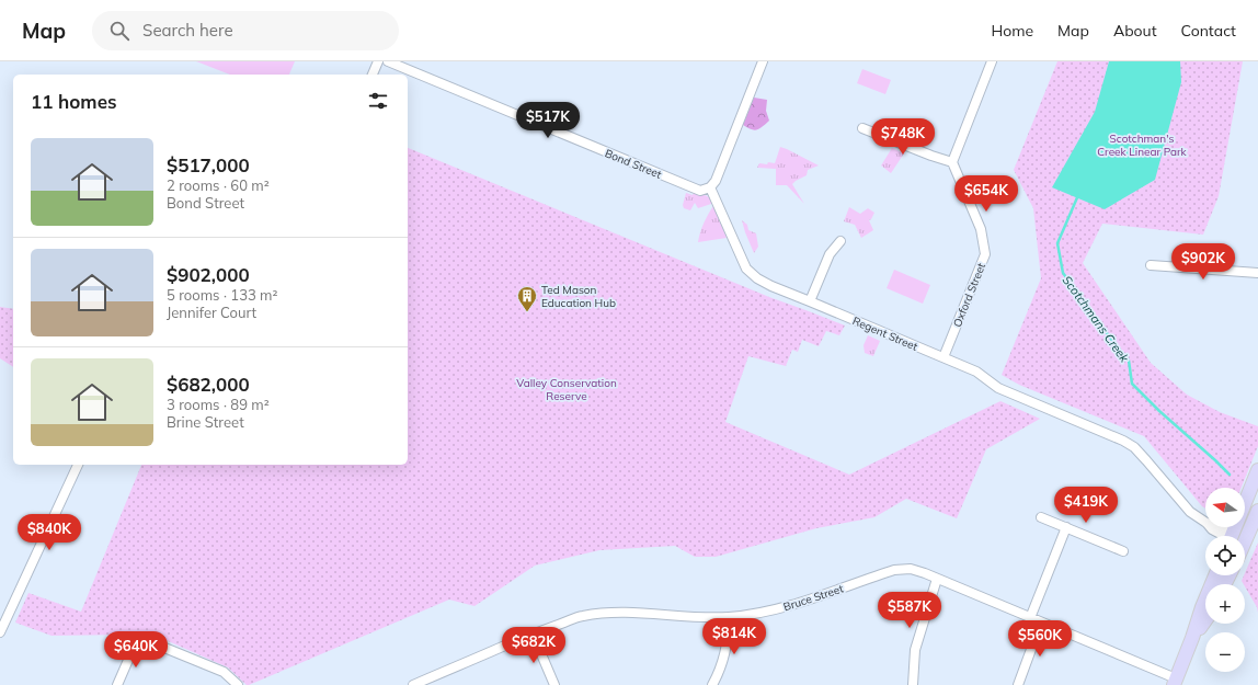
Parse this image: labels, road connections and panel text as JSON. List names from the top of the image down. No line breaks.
{"streets":{"street":["Bond Street","Oxford Street","Regent Street","Bruce Street"]},"crossings":[["Bond Street","Regent Street"],["Oxford Street","Regent Street"]],"water":["Scotchmans Creek"],"parks":["Scotchman's Creek Linear Park","Valley Conservation Reserve"],"places":{"building":["Ted Mason Education Hub"]},"north":"left","page":{"header":"Map","search":"Search here","nav":["Home","Map","About","Contact"],"heading":"11 homes","price":["$517K","$748K","$654K","$902K","$419K","$840K","$587K","$814K","$560K","$682K","$640K"],"list":[{"name":"$517,000","note":"2 rooms · 60 m² · Bond Street"},{"name":"$902,000","note":"5 rooms · 133 m² · Jennifer Court"},{"name":"$682,000","note":"3 rooms · 89 m² · Brine Street"}],"map_buttons":["+","−"]}}
